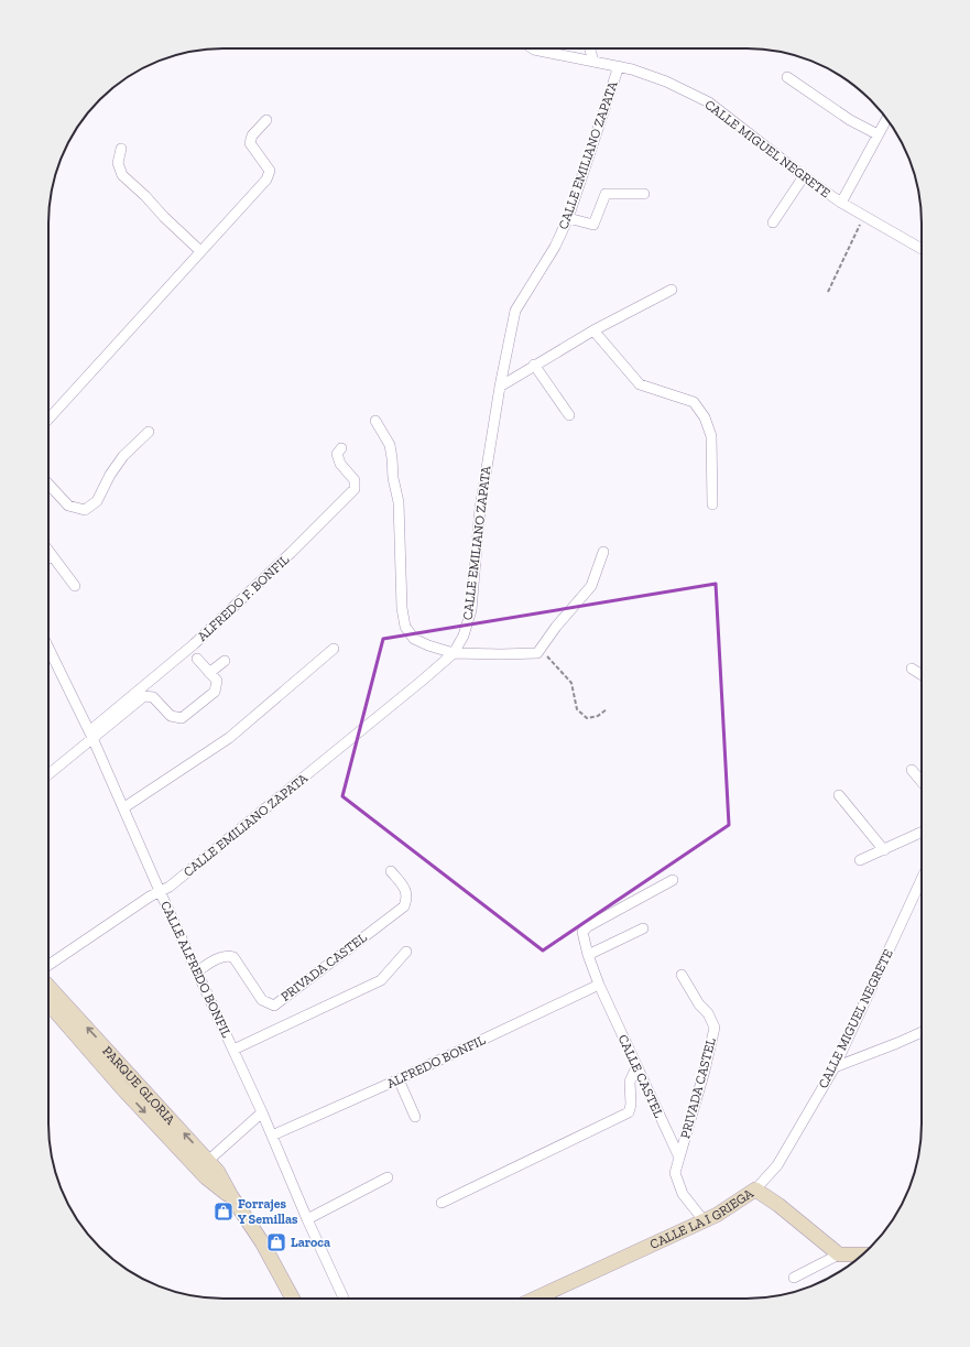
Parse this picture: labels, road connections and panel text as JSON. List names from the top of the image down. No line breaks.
{"streets":{"main road":["PARQUE GLORIA","CALLE LA I GRIEGA"],"street":["CALLE MIGUEL NEGRETE","CALLE EMILIANO ZAPATA","ALFREDO F. BONFIL","PRIVADA CASTEL","CALLE ALFREDO BONFIL","ALFREDO BONFIL","CALLE CASTEL"]},"crossings":[["CALLE MIGUEL NEGRETE","CALLE EMILIANO ZAPATA"],["CALLE MIGUEL NEGRETE","CALLE LA I GRIEGA"],["CALLE EMILIANO ZAPATA","CALLE ALFREDO BONFIL"],["ALFREDO F. BONFIL","CALLE ALFREDO BONFIL"],["PRIVADA CASTEL","CALLE ALFREDO BONFIL"],["PRIVADA CASTEL","CALLE CASTEL"],["CALLE ALFREDO BONFIL","ALFREDO BONFIL"],["ALFREDO BONFIL","CALLE CASTEL"]],"places":{"shop":["Forrajes Y Semillas","Laroca"]}}
